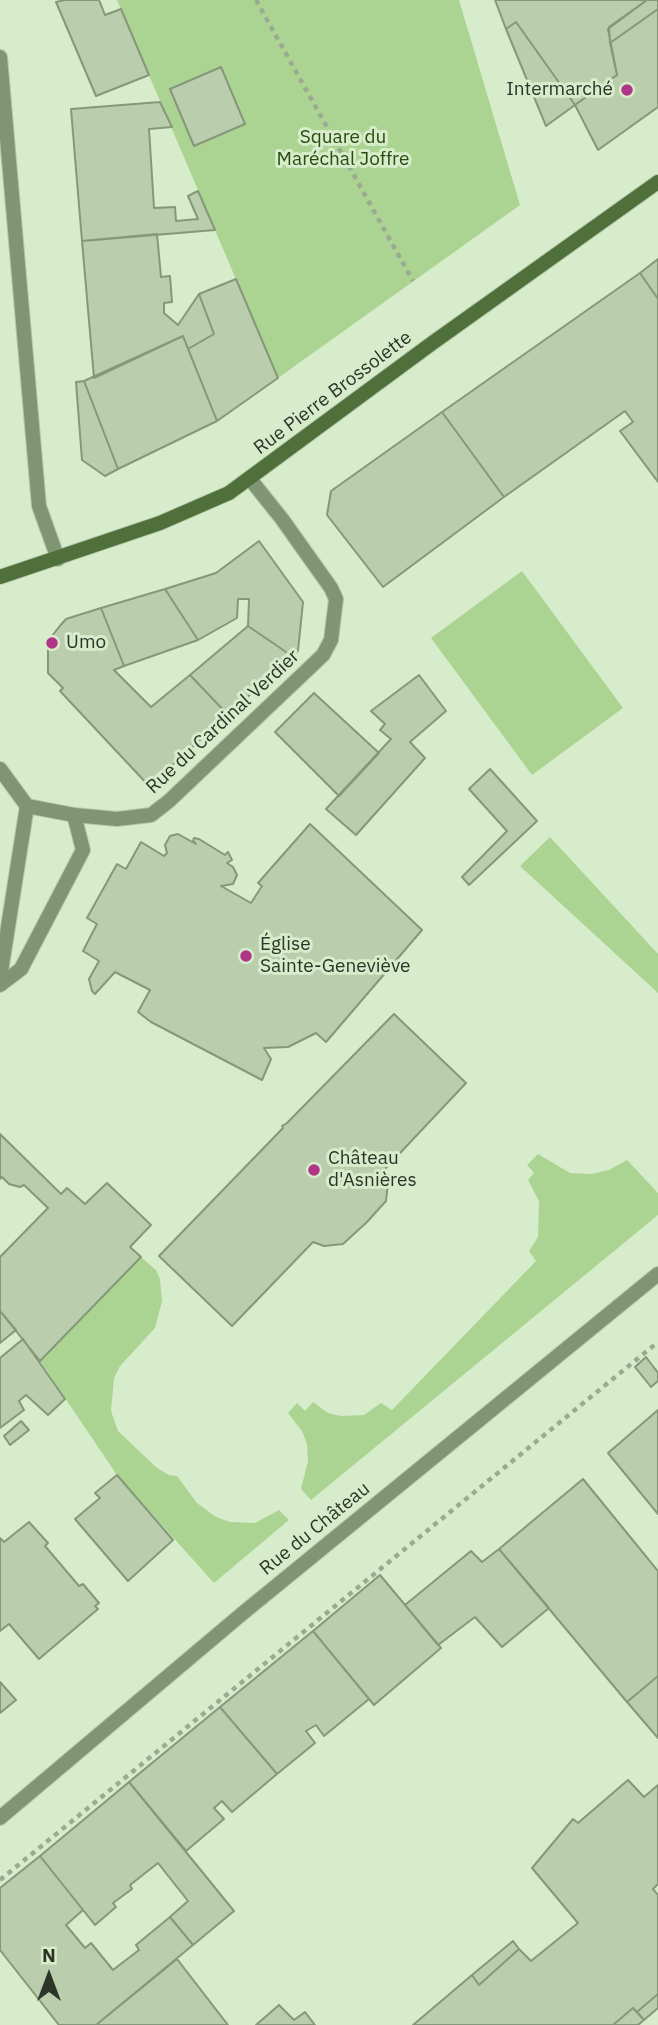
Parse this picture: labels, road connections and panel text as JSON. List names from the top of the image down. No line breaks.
{"streets":{"main road":["Rue Pierre Brossolette"],"street":["Rue du Cardinal Verdier","Rue du Château"]},"crossings":[["Rue Pierre Brossolette","Rue du Cardinal Verdier"]],"parks":["Square du Maréchal Joffre"],"places":["Intermarché","Umo","Église Sainte-Geneviève","Château d'Asnières"],"north":"top"}
